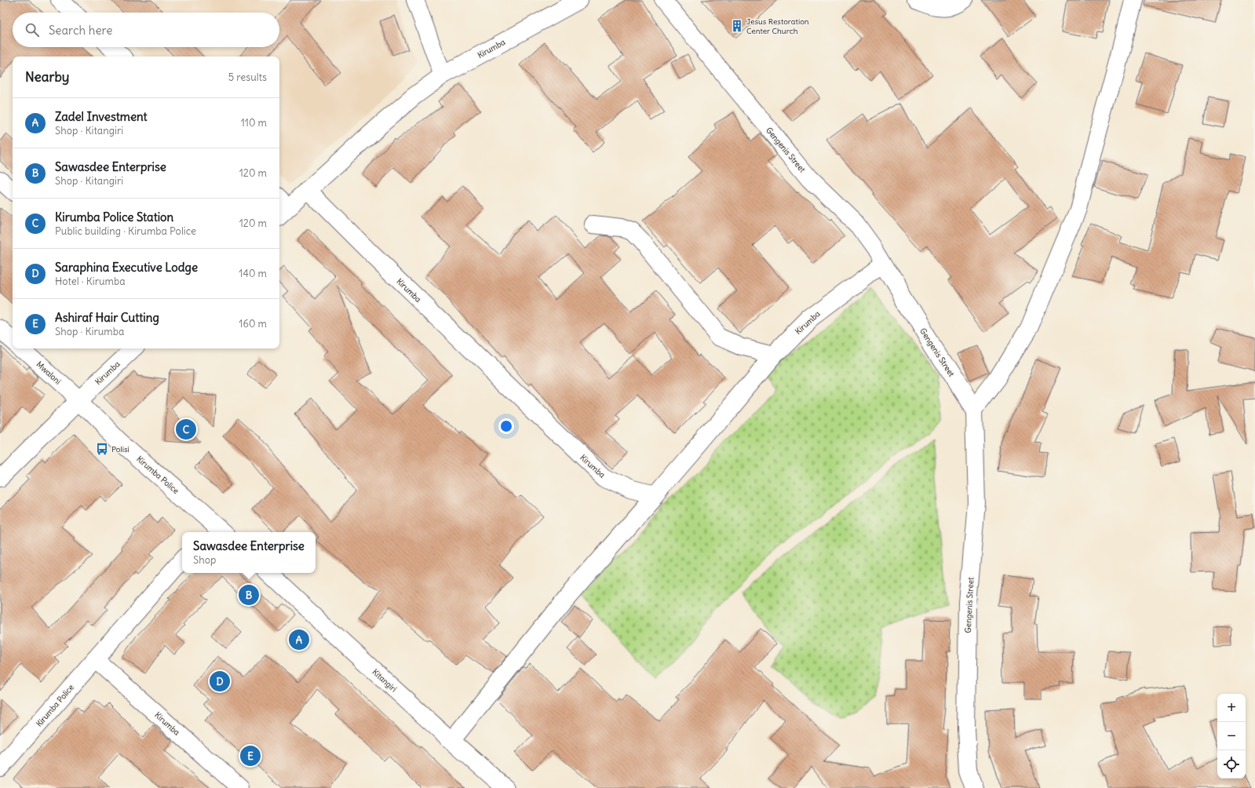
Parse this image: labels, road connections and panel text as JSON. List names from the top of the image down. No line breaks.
{"streets":{"street":["Kirumba","Gengenis Street","Mwaloni","Kirumba Police","Kitangiri"]},"crossings":[["Kirumba","Gengenis Street"],["Kirumba","Mwaloni"],["Kirumba","Kirumba Police"],["Mwaloni","Kirumba Police"]],"places":{"building":["Jesus Restoration Center Church"],"bus stop":["Polisi"]},"page":{"search":"Search here","heading":["Nearby","5 results"],"list":[{"mark":"A","name":"Zadel Investment","note":"Shop · Kitangiri","value":"110 m"},{"mark":"B","name":"Sawasdee Enterprise","note":"Shop · Kitangiri","value":"120 m"},{"mark":"C","name":"Kirumba Police Station","note":"Public building · Kirumba Police","value":"120 m"},{"mark":"D","name":"Saraphina Executive Lodge","note":"Hotel · Kirumba","value":"140 m"},{"mark":"E","name":"Ashiraf Hair Cutting","note":"Shop · Kirumba","value":"160 m"}],"pins":["C","B","A","D","E"],"popup":["Sawasdee Enterprise","Shop"],"map_buttons":["+","−"]}}
